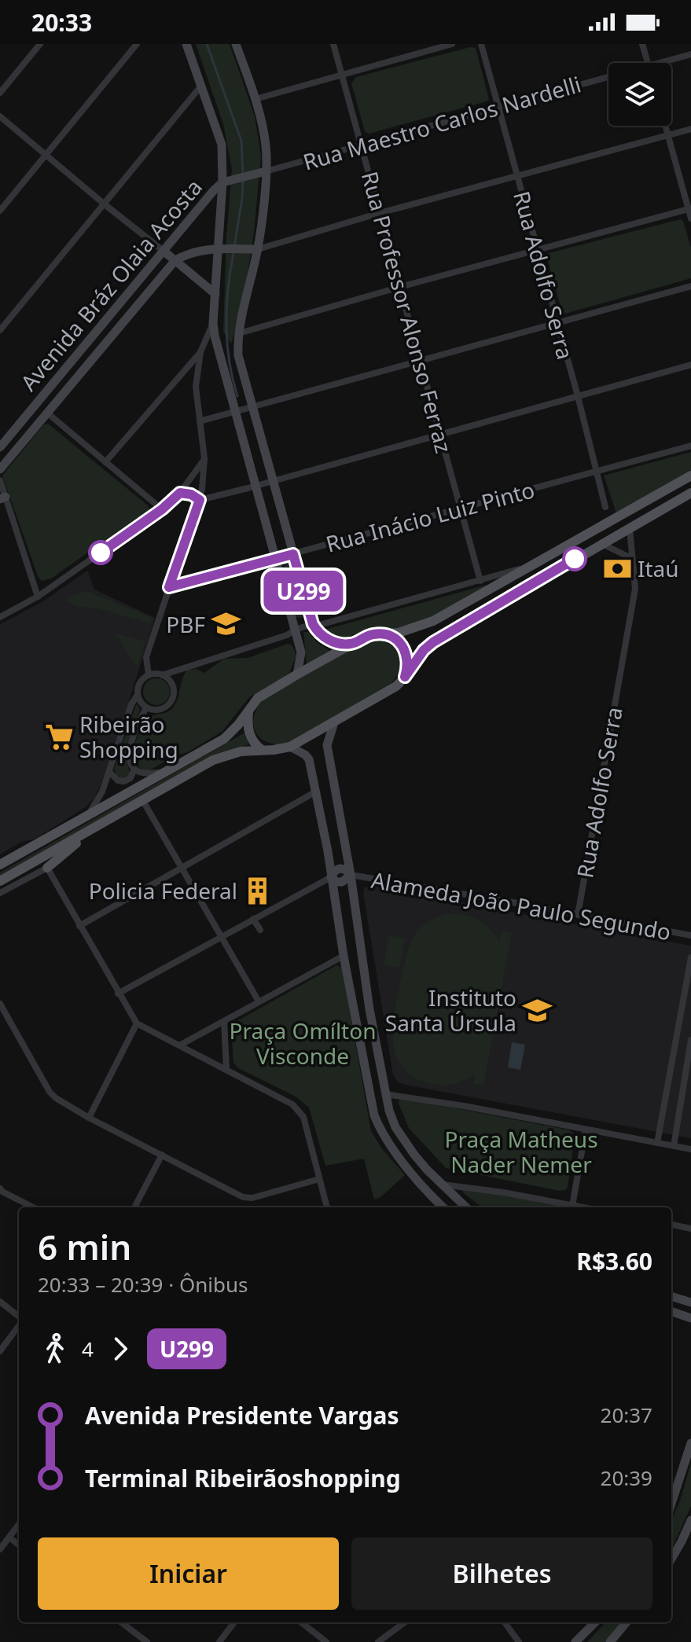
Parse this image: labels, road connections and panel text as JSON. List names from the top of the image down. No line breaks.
{"streets":{"street":["Rua Maestro Carlos Nardelli","Rua Adolfo Serra","Avenida Bráz Olaia Acosta","Rua Professor Alonso Ferraz","Rua Inácio Luiz Pinto","Alameda João Paulo Segundo"]},"crossings":[["Rua Maestro Carlos Nardelli","Rua Adolfo Serra"],["Rua Maestro Carlos Nardelli","Avenida Bráz Olaia Acosta"],["Rua Maestro Carlos Nardelli","Rua Professor Alonso Ferraz"],["Rua Adolfo Serra","Rua Inácio Luiz Pinto"],["Rua Adolfo Serra","Alameda João Paulo Segundo"],["Rua Professor Alonso Ferraz","Rua Inácio Luiz Pinto"]],"parks":["Praça Omílton Visconde","Praça Matheus Nader Nemer"],"places":{"bank":["Itaú"],"school or university":["PBF","Instituto Santa Úrsula"],"supermarket":["Ribeirão Shopping"],"building":["Policia Federal"]},"lines":["bus line U299"],"page":{"status":"20:33","on_map":"U299","heading":["6 min","20:33 – 20:39 · Ônibus","R$3.60"],"legs":["4","U299"],"list":[{"name":"Avenida Presidente Vargas","value":"20:37"},{"name":"Terminal Ribeirãoshopping","value":"20:39"}],"buttons":["Iniciar","Bilhetes"]}}
